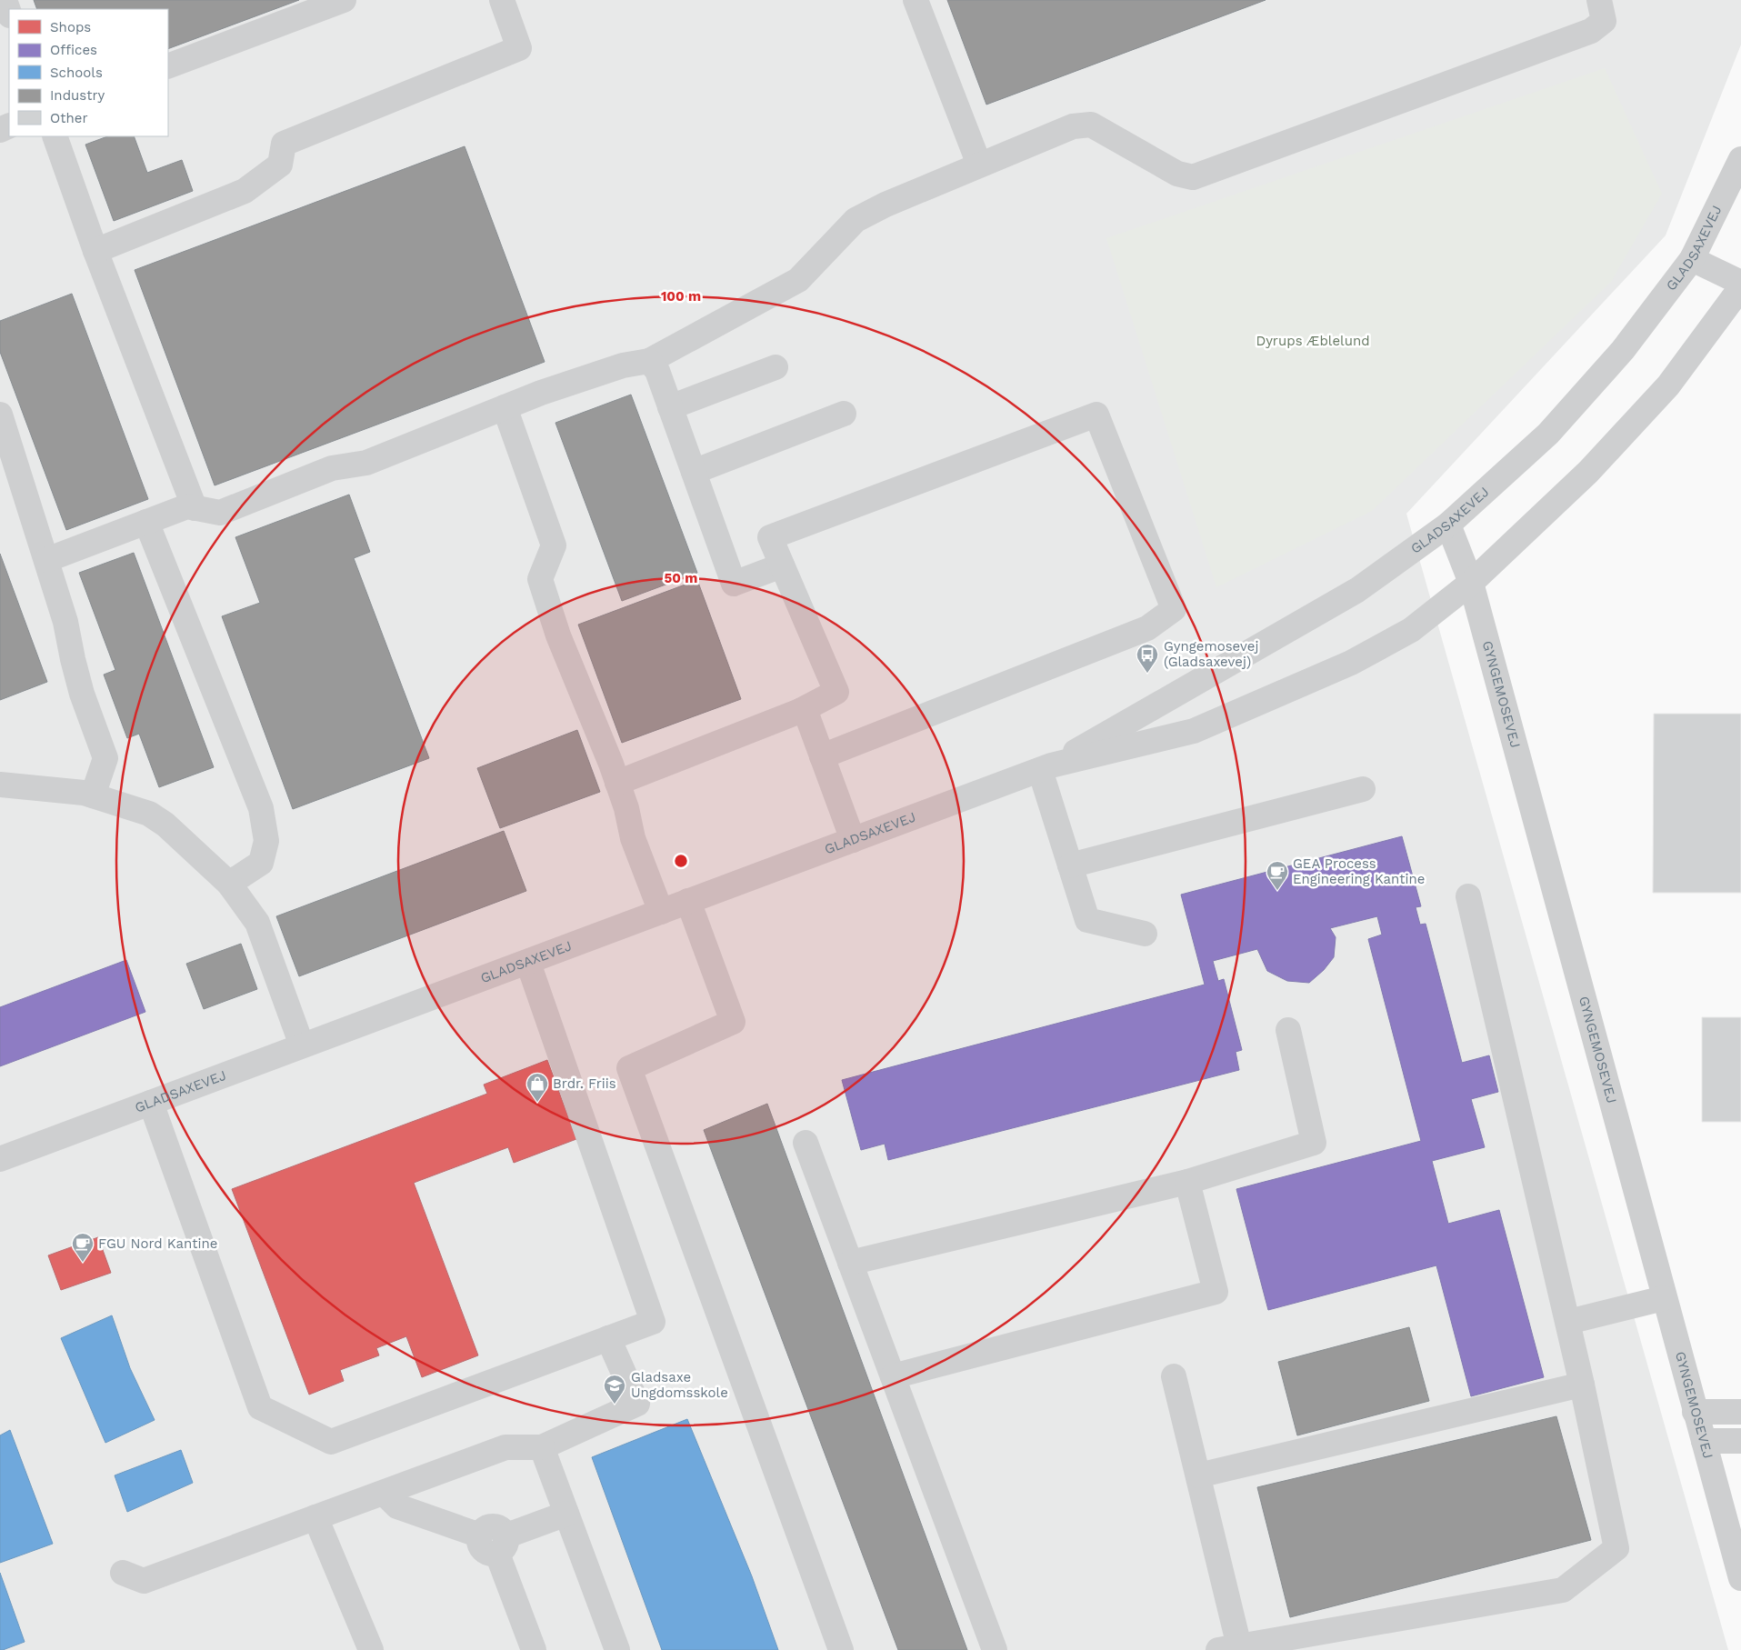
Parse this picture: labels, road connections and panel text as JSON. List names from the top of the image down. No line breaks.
{"streets":{"street":["GLADSAXEVEJ","GYNGEMOSEVEJ"]},"crossings":[["GLADSAXEVEJ","GYNGEMOSEVEJ"]],"parks":["Dyrups Æblelund"],"places":{"bus stop":["Gyngemosevej (Gladsaxevej)"],"cafe":["GEA Process Engineering Kantine","FGU Nord Kantine"],"shop":["Brdr. Friis"],"school or university":["Gladsaxe Ungdomsskole"]},"legend":["Shops","Offices","Schools","Industry","Other"],"rings":["100 m","50 m"]}
